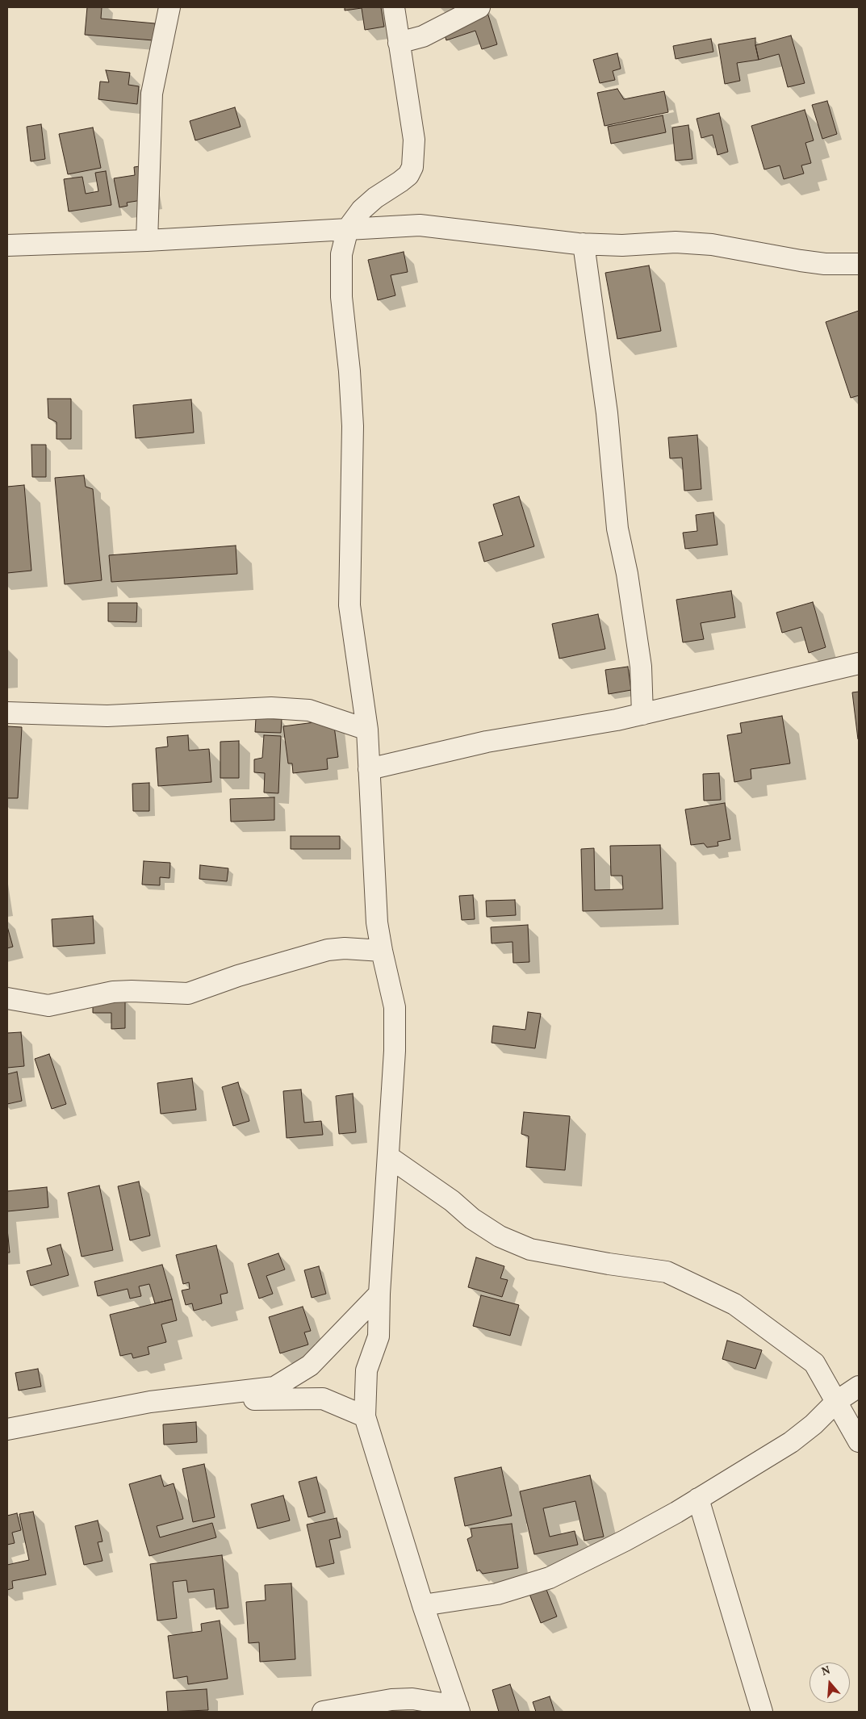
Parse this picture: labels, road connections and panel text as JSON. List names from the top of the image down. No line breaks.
{"north":"top"}
